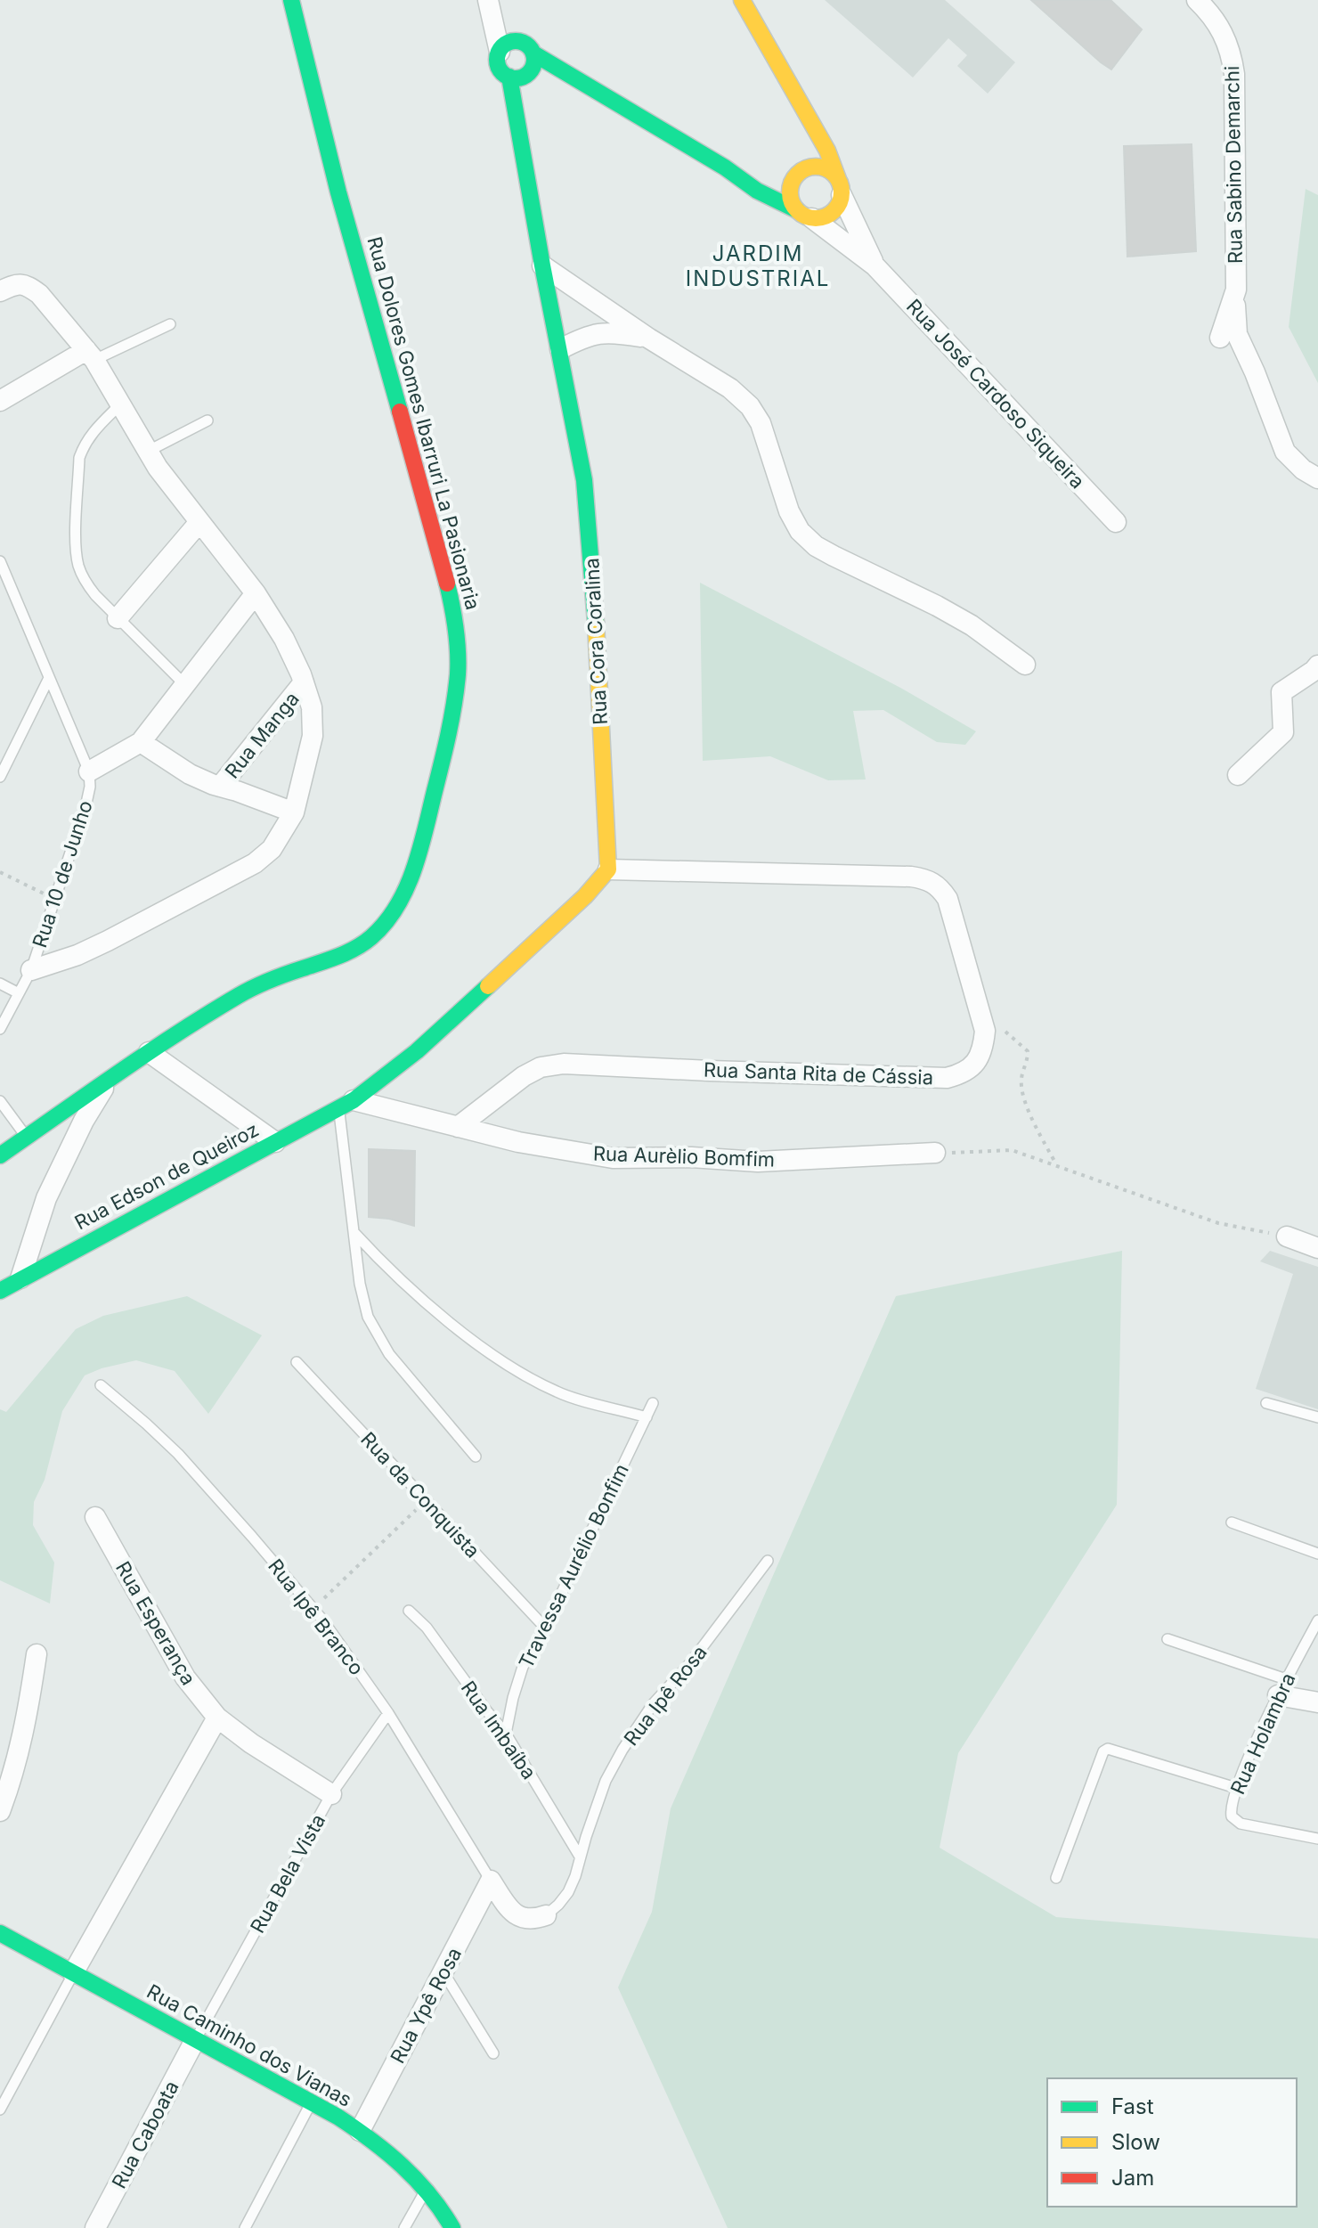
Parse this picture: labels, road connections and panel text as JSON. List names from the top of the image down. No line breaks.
{"streets":{"street":["Rua Sabino Demarchi","Rua José Cardoso Siqueira","Rua Dolores Gomes Ibarruri La Pasionaria","Rua Cora Coralina","Rua Manga","Rua 10 de Junho","Rua Santa Rita de Cássia","Rua Aurèlio Bomfim","Rua Edson de Queiroz","Rua Esperança","Rua Ypê Rosa","Rua Caminho dos Vianas","Rua Caboata"],"lane":["Rua da Conquista","Travessa Aurélio Bonfim","Rua Ipê Branco","Rua Ipê Rosa","Rua Imbaíba","Rua Holambra","Rua Bela Vista"]},"crossings":[["Rua Cora Coralina","Rua Santa Rita de Cássia"],["Rua Santa Rita de Cássia","Rua Aurèlio Bomfim"],["Rua Aurèlio Bomfim","Rua Edson de Queiroz"],["Rua da Conquista","Travessa Aurélio Bonfim"],["Travessa Aurélio Bonfim","Rua Imbaíba"],["Rua Ipê Branco","Rua Bela Vista"],["Rua Ipê Branco","Rua Ypê Rosa"],["Rua Esperança","Rua Bela Vista"],["Rua Ipê Rosa","Rua Imbaíba"],["Rua Bela Vista","Rua Caminho dos Vianas"],["Rua Bela Vista","Rua Caboata"],["Rua Ypê Rosa","Rua Caminho dos Vianas"],["Rua Caminho dos Vianas","Rua Caboata"]],"districts":["JARDIM INDUSTRIAL"],"legend":["Fast","Slow","Jam"]}
